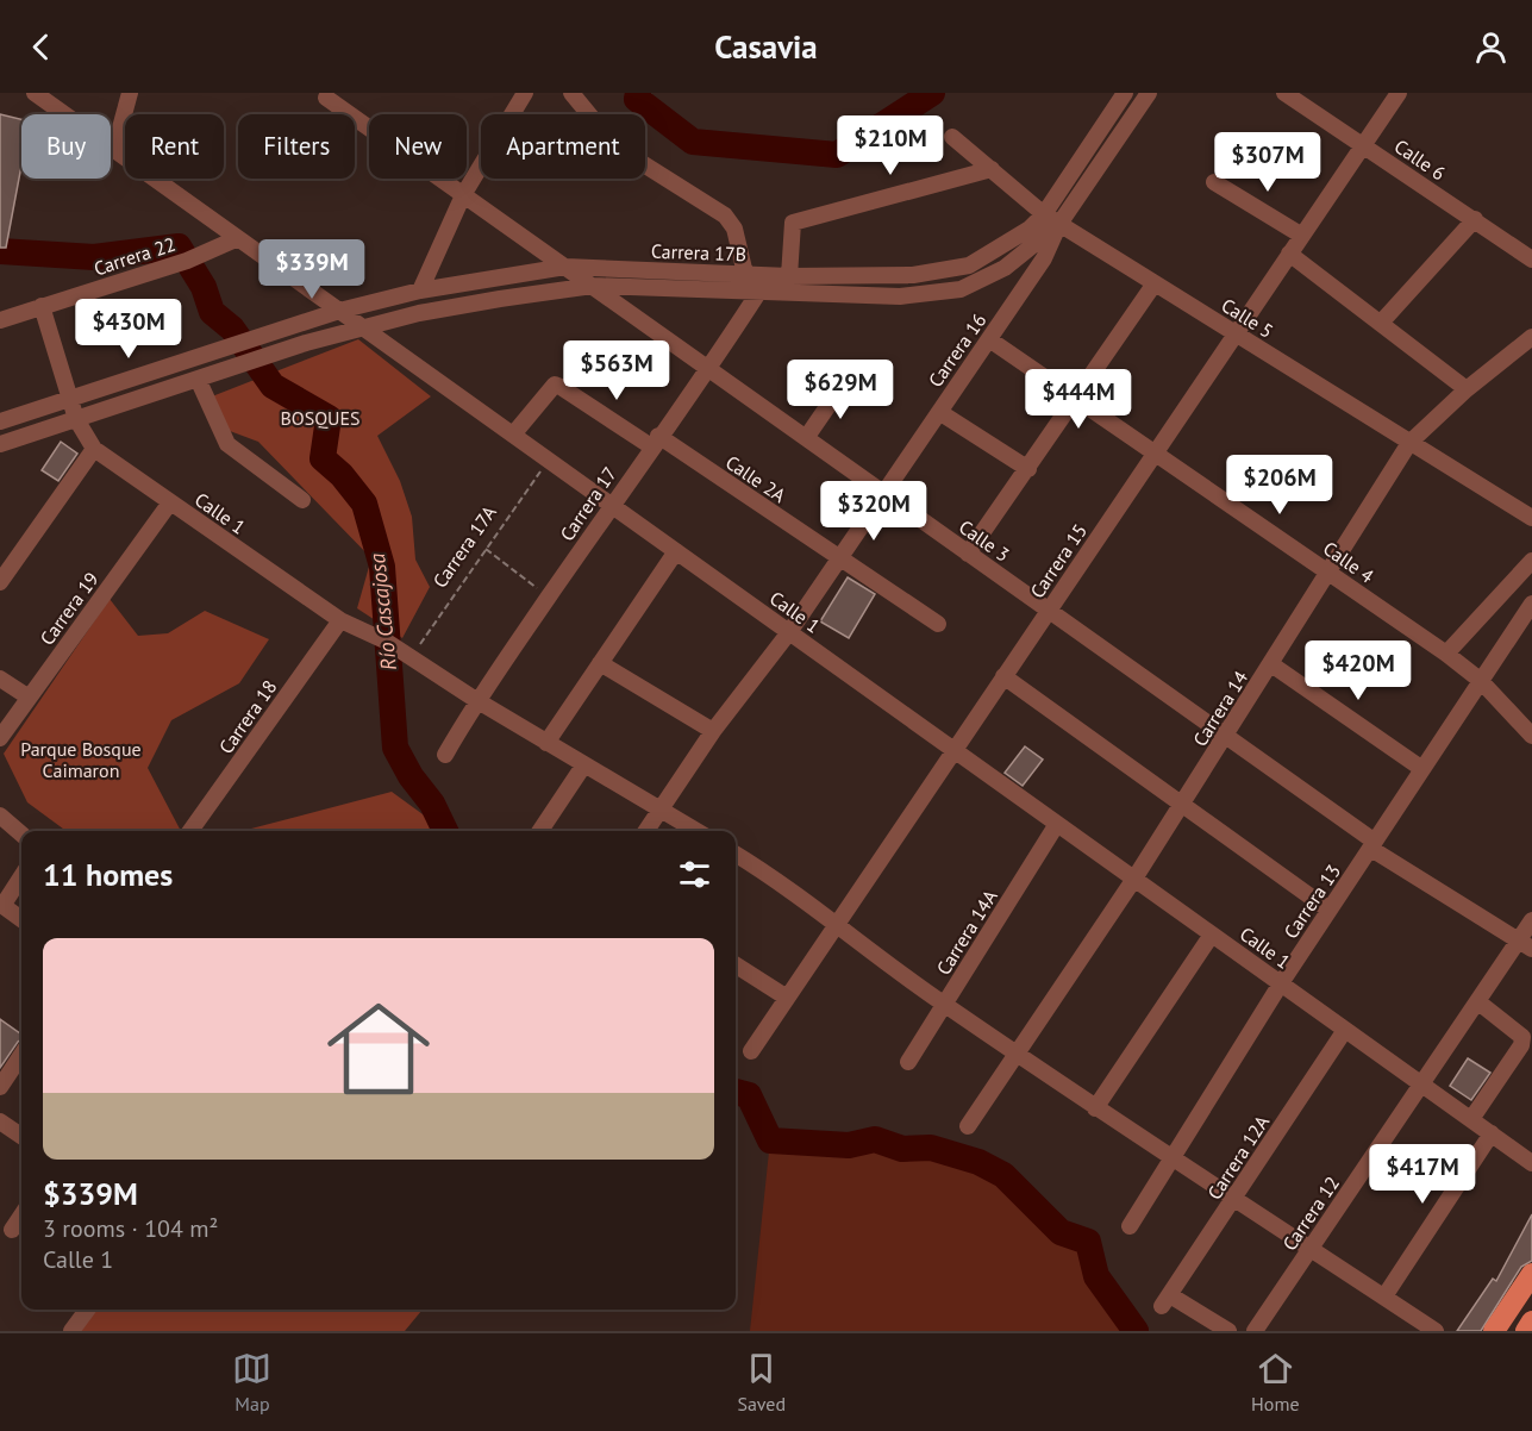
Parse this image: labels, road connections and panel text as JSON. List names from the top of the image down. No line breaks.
{"streets":{"street":["Calle 6","Carrera 17B","Carrera 22","Calle 5","Carrera 16","Calle 2A","Carrera 17","Calle 1","Calle 3","Carrera 15","Calle 4","Carrera 19","Carrera 14","Carrera 18","Carrera 13","Carrera 14A","Carrera 12A","Carrera 12"],"path":["Carrera 17A"]},"crossings":[["Calle 6","Carrera 15"],["Carrera 17B","Calle 5"],["Carrera 17B","Carrera 16"],["Carrera 17B","Carrera 17"],["Carrera 17B","Calle 1"],["Carrera 17B","Calle 3"],["Carrera 22","Calle 1"],["Calle 5","Carrera 16"],["Calle 5","Carrera 15"],["Calle 5","Carrera 14"],["Carrera 16","Calle 2A"],["Carrera 16","Calle 1"],["Carrera 16","Calle 3"],["Carrera 16","Calle 4"],["Calle 2A","Carrera 17"],["Calle 2A","Calle 1"],["Carrera 17","Calle 1"],["Carrera 17","Calle 3"],["Calle 1","Carrera 17A"],["Calle 1","Carrera 15"],["Calle 1","Carrera 19"],["Calle 1","Carrera 14"],["Calle 1","Carrera 18"],["Calle 1","Carrera 13"],["Calle 1","Carrera 14A"],["Calle 1","Carrera 12A"],["Calle 1","Carrera 12"],["Calle 3","Carrera 15"],["Calle 3","Carrera 14"],["Calle 3","Carrera 13"],["Calle 3","Carrera 12"],["Carrera 15","Calle 4"],["Calle 4","Carrera 14"],["Calle 4","Carrera 13"]],"water":["Río Cascajosa"],"parks":["BOSQUES","Parque Bosque Caimaron"],"page":{"header":"Casavia","chip":["Buy","Rent","Filters","New","Apartment"],"price":["$210M","$307M","$339M","$430M","$563M","$629M","$444M","$206M","$320M","$420M","$417M"],"heading":"11 homes","list":[{"name":"$339M","note":"3 rooms · 104 m² · Calle 1"}],"tabs":["Map","Saved","Home"]}}
